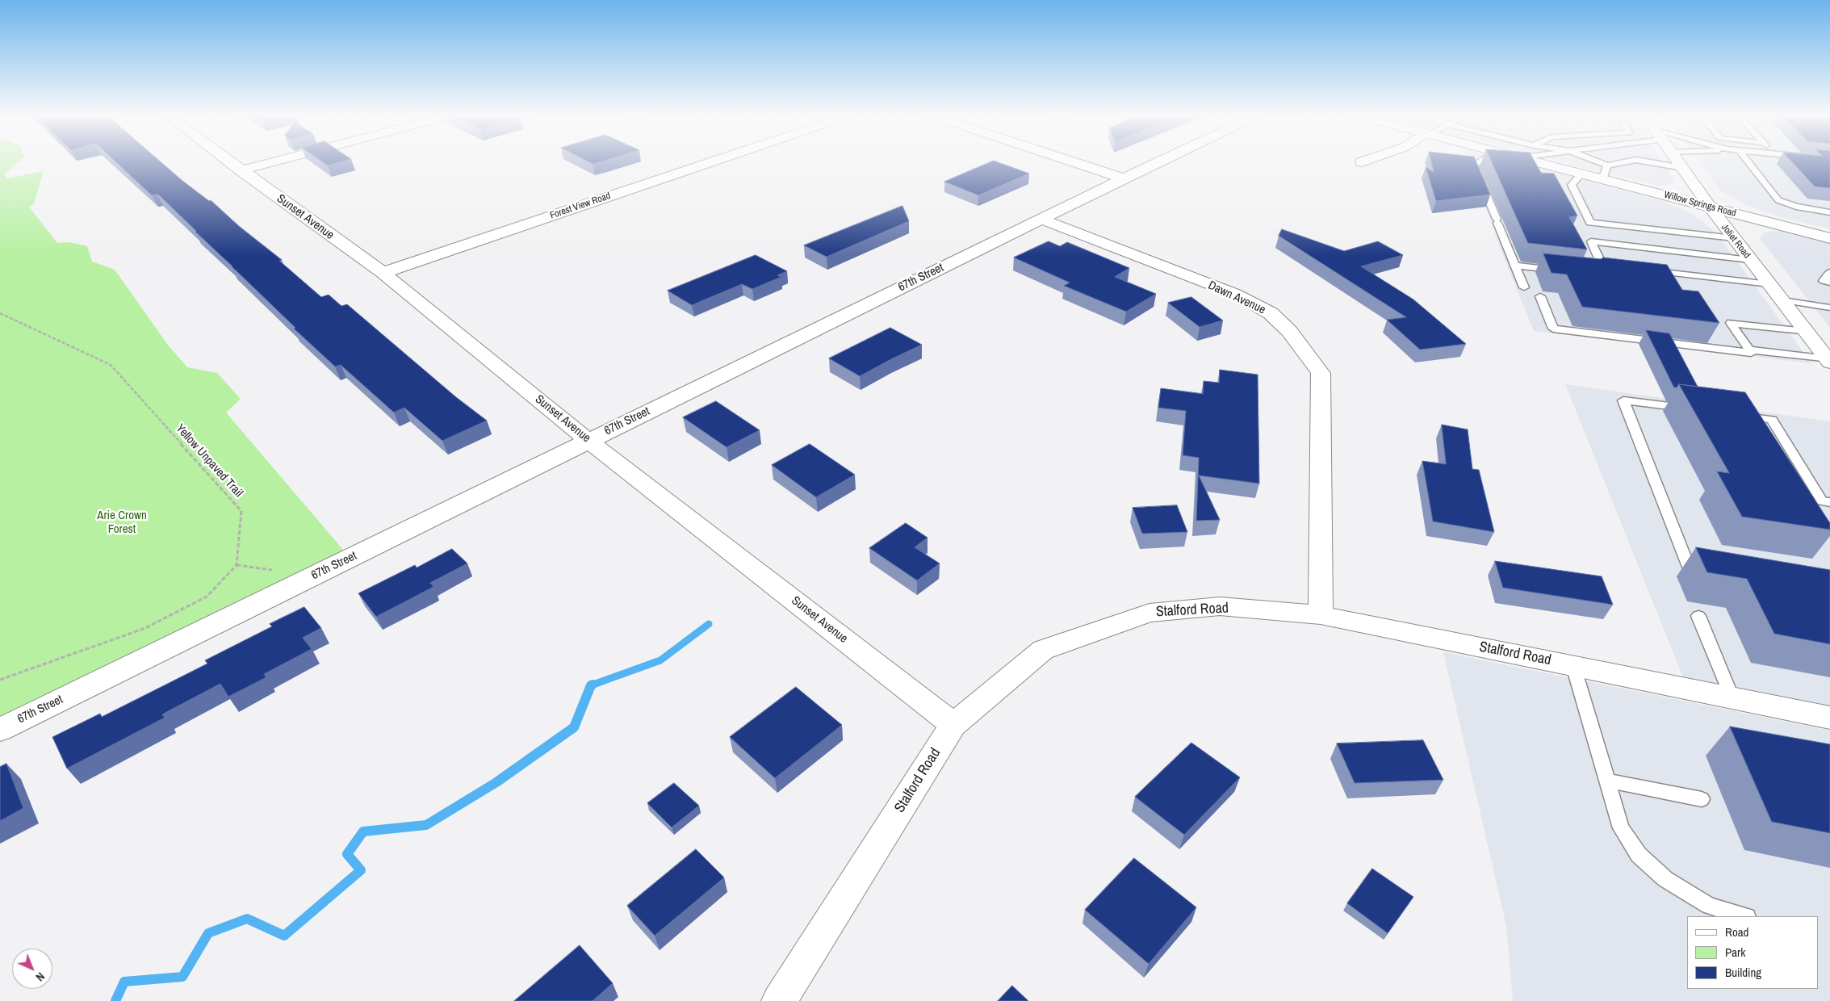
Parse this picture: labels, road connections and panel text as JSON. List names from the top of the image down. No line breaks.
{"streets":{"street":["Willow Springs Road","Forest View Road","Sunset Avenue","Joliet Road","67th Street","Dawn Avenue","Stalford Road"],"path":["Yellow Unpaved Trail"]},"crossings":[["Willow Springs Road","Joliet Road"],["Forest View Road","Sunset Avenue"],["Sunset Avenue","67th Street"],["Sunset Avenue","Stalford Road"],["67th Street","Dawn Avenue"],["Dawn Avenue","Stalford Road"]],"parks":["Arie Crown Forest"],"legend":["Road","Park","Building"],"north":"bottom right"}
